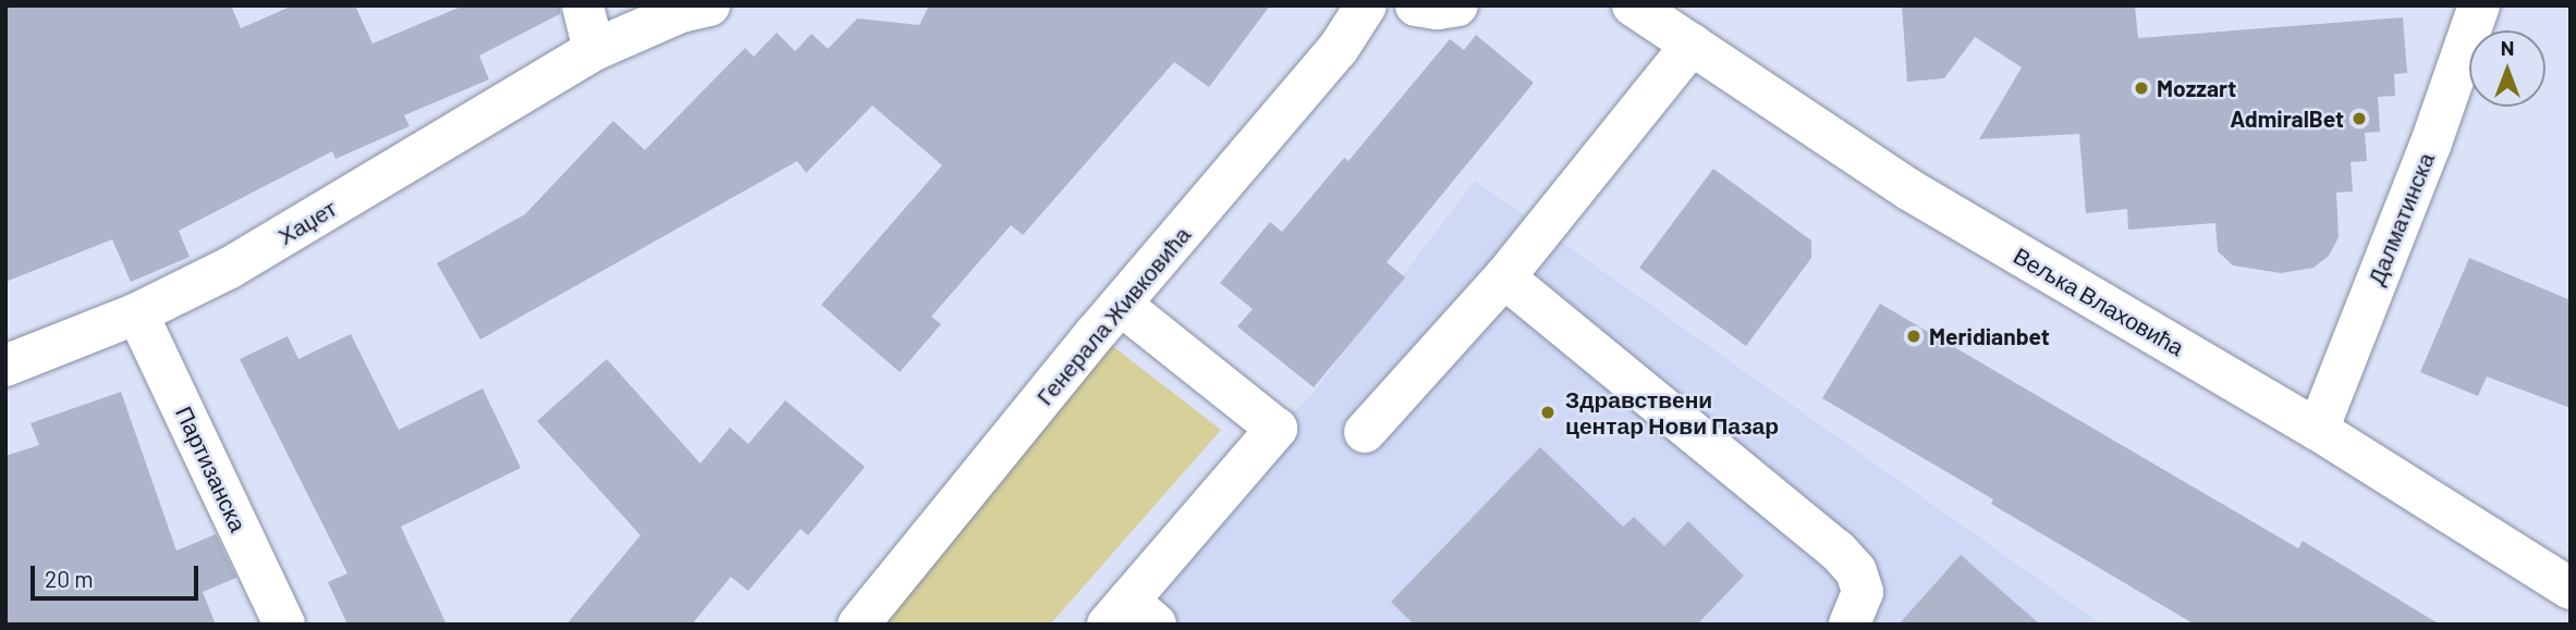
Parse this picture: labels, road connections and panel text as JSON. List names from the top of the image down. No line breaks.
{"streets":{"street":["Далматинска","Хаџет","Вељка Влаховића","Генерала Живковића","Партизанска"]},"crossings":[["Далматинска","Вељка Влаховића"],["Хаџет","Партизанска"]],"places":["Mozzart","AdmiralBet","Meridianbet","Здравствени центар Нови Пазар"],"scale_bar":"20 m","north":"top"}
